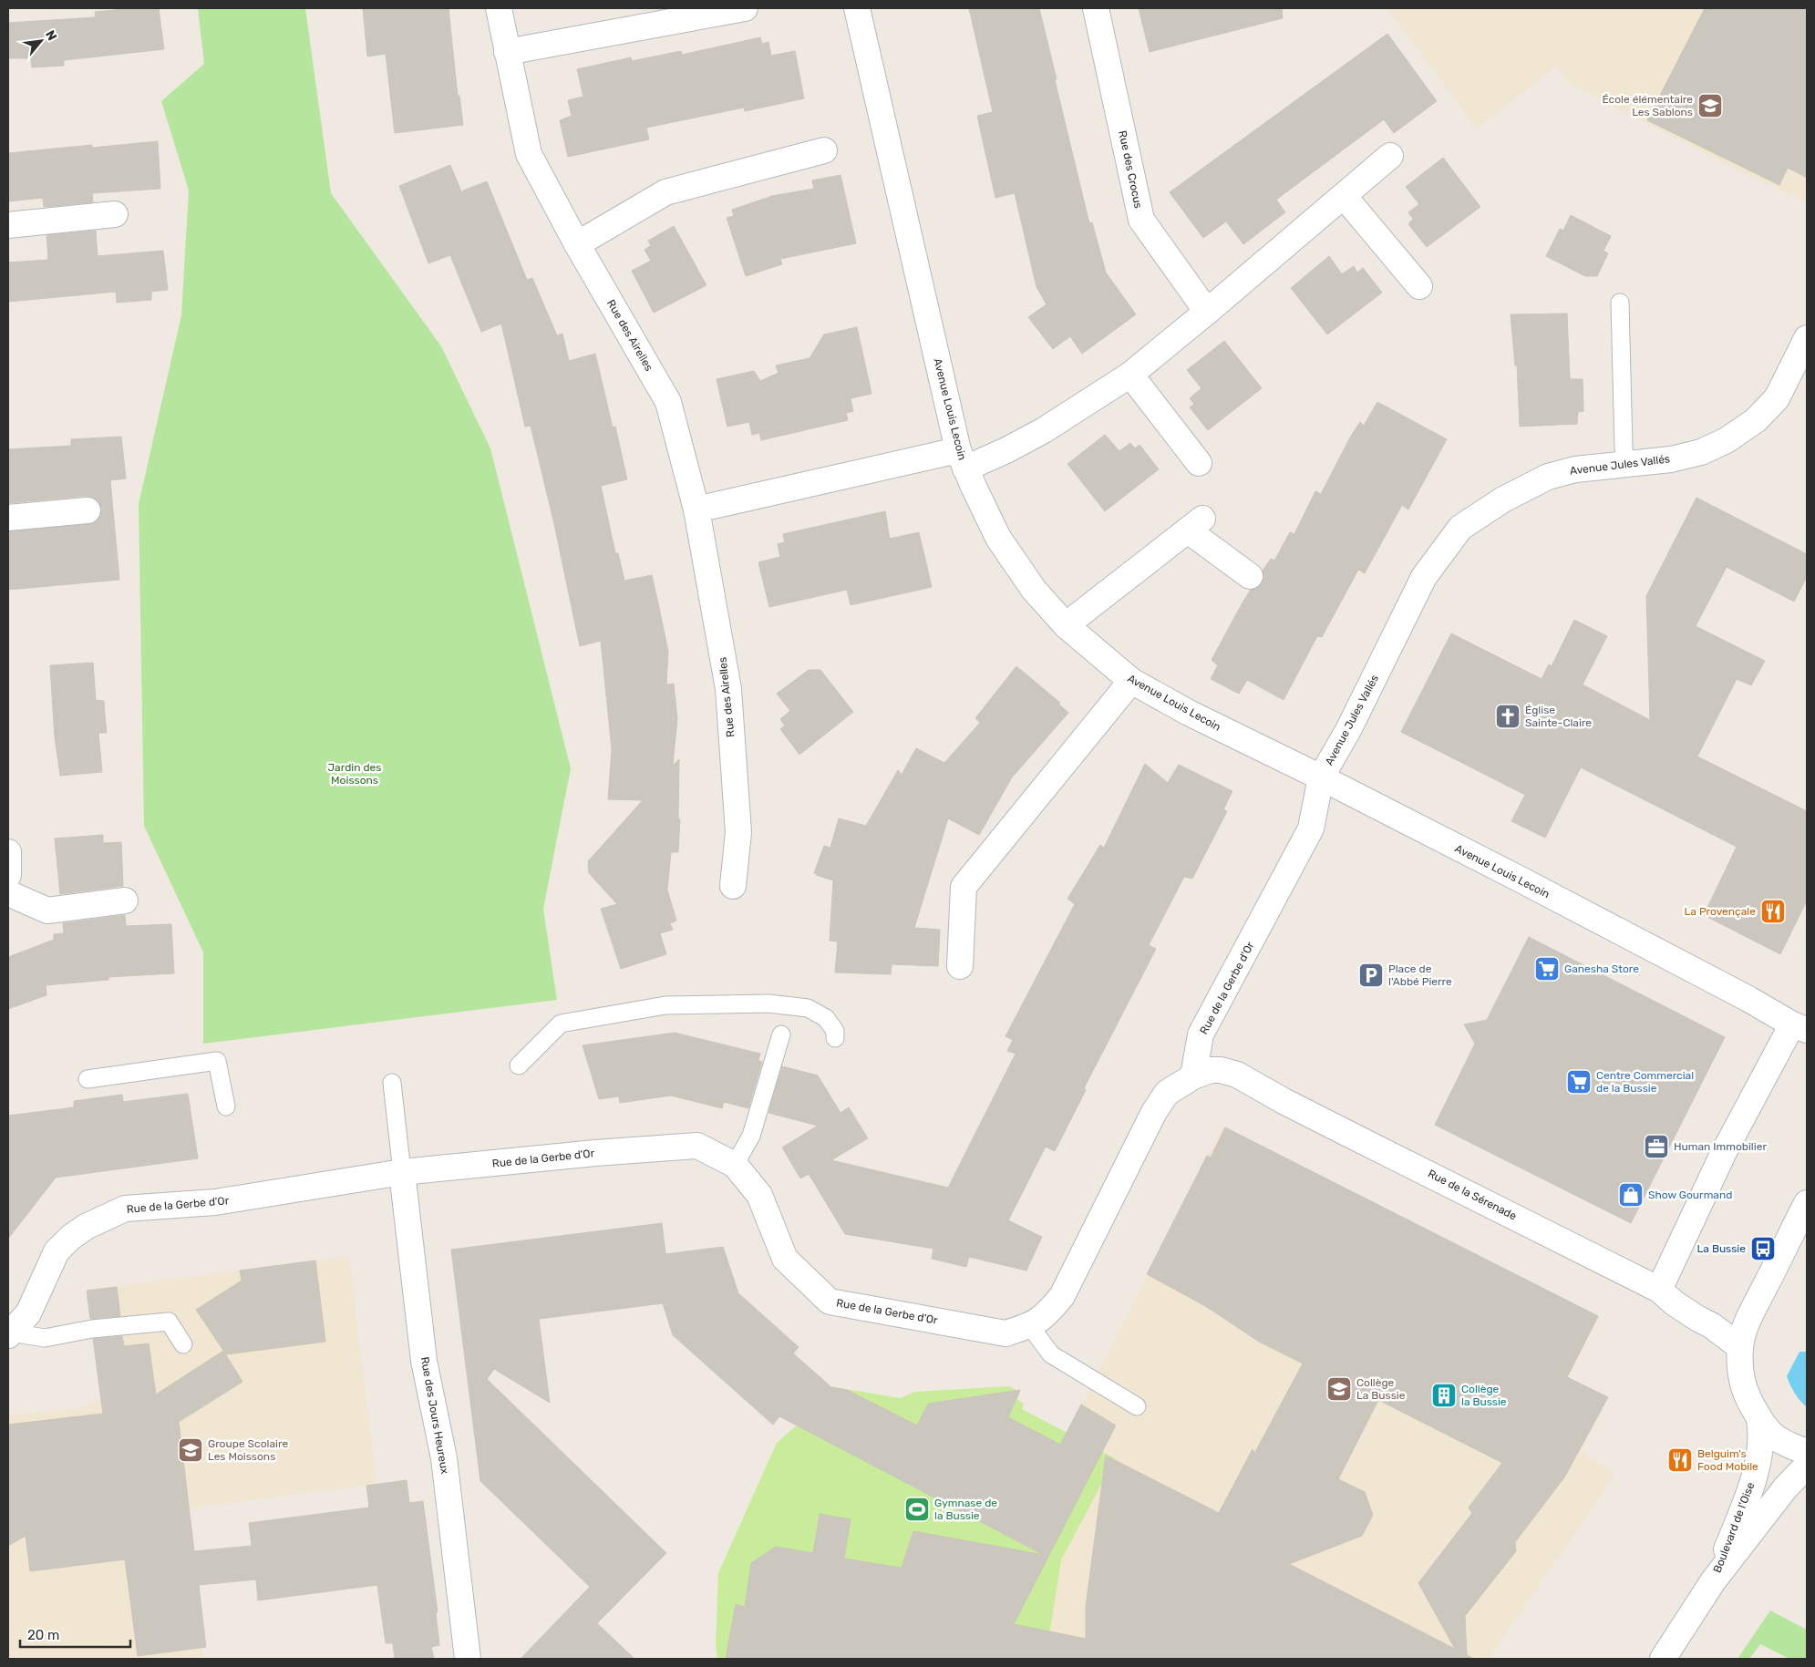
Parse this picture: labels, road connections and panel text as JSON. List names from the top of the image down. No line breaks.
{"streets":{"street":["Rue des Crocus","Rue des Airelles","Avenue Louis Lecoin","Avenue Jules Vallés","Rue de la Gerbe d'Or","Rue de la Sérenade","Rue des Jours Heureux","Boulevard de l'Oise"]},"crossings":[["Avenue Louis Lecoin","Avenue Jules Vallés"],["Avenue Louis Lecoin","Rue de la Gerbe d'Or"],["Avenue Jules Vallés","Rue de la Gerbe d'Or"],["Rue de la Gerbe d'Or","Rue de la Sérenade"],["Rue de la Gerbe d'Or","Rue des Jours Heureux"]],"parks":["Jardin des Moissons"],"places":{"school or university":["École élémentaire Les Sablons","Collège La Bussie","Groupe Scolaire Les Moissons"],"church":["Église Sainte-Claire"],"restaurant":["La Provençale","Belguim's Food Mobile"],"supermarket":["Ganesha Store","Centre Commercial de la Bussie"],"parking":["Place de l'Abbé Pierre"],"office":["Human Immobilier"],"shop":["Show Gourmand"],"bus stop":["La Bussie"],"building":["Collège la Bussie"],"sports":["Gymnase de la Bussie"]},"scale_bar":"20 m","north":"top right"}
